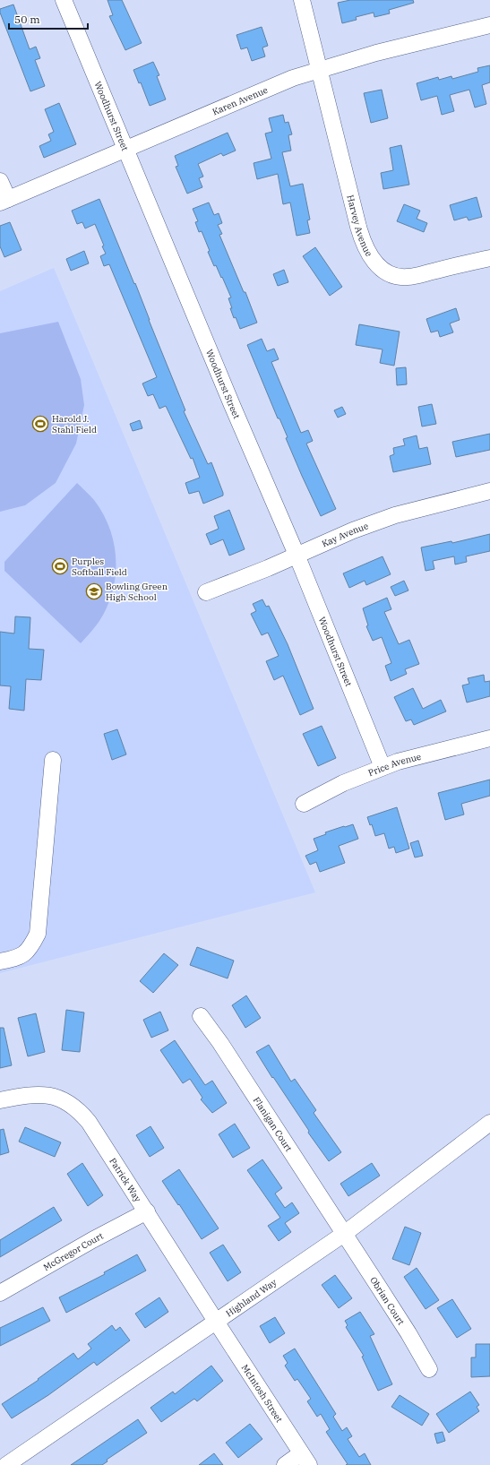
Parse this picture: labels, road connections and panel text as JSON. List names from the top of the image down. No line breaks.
{"streets":{"street":["Karen Avenue","Woodhurst Street","Harvey Avenue","Kay Avenue","Price Avenue","Flanigan Court","Patrick Way","McGregor Court","Highland Way","Obrian Court","McIntosh Street"]},"crossings":[["Karen Avenue","Woodhurst Street"],["Karen Avenue","Harvey Avenue"],["Woodhurst Street","Kay Avenue"],["Woodhurst Street","Price Avenue"],["Flanigan Court","Highland Way"],["Flanigan Court","Obrian Court"],["Patrick Way","McGregor Court"],["Patrick Way","Highland Way"],["Patrick Way","McIntosh Street"],["Highland Way","Obrian Court"],["Highland Way","McIntosh Street"]],"places":{"sports":["Harold J. Stahl Field","Purples Softball Field"],"school or university":["Bowling Green High School"]},"scale_bar":"50 m"}
